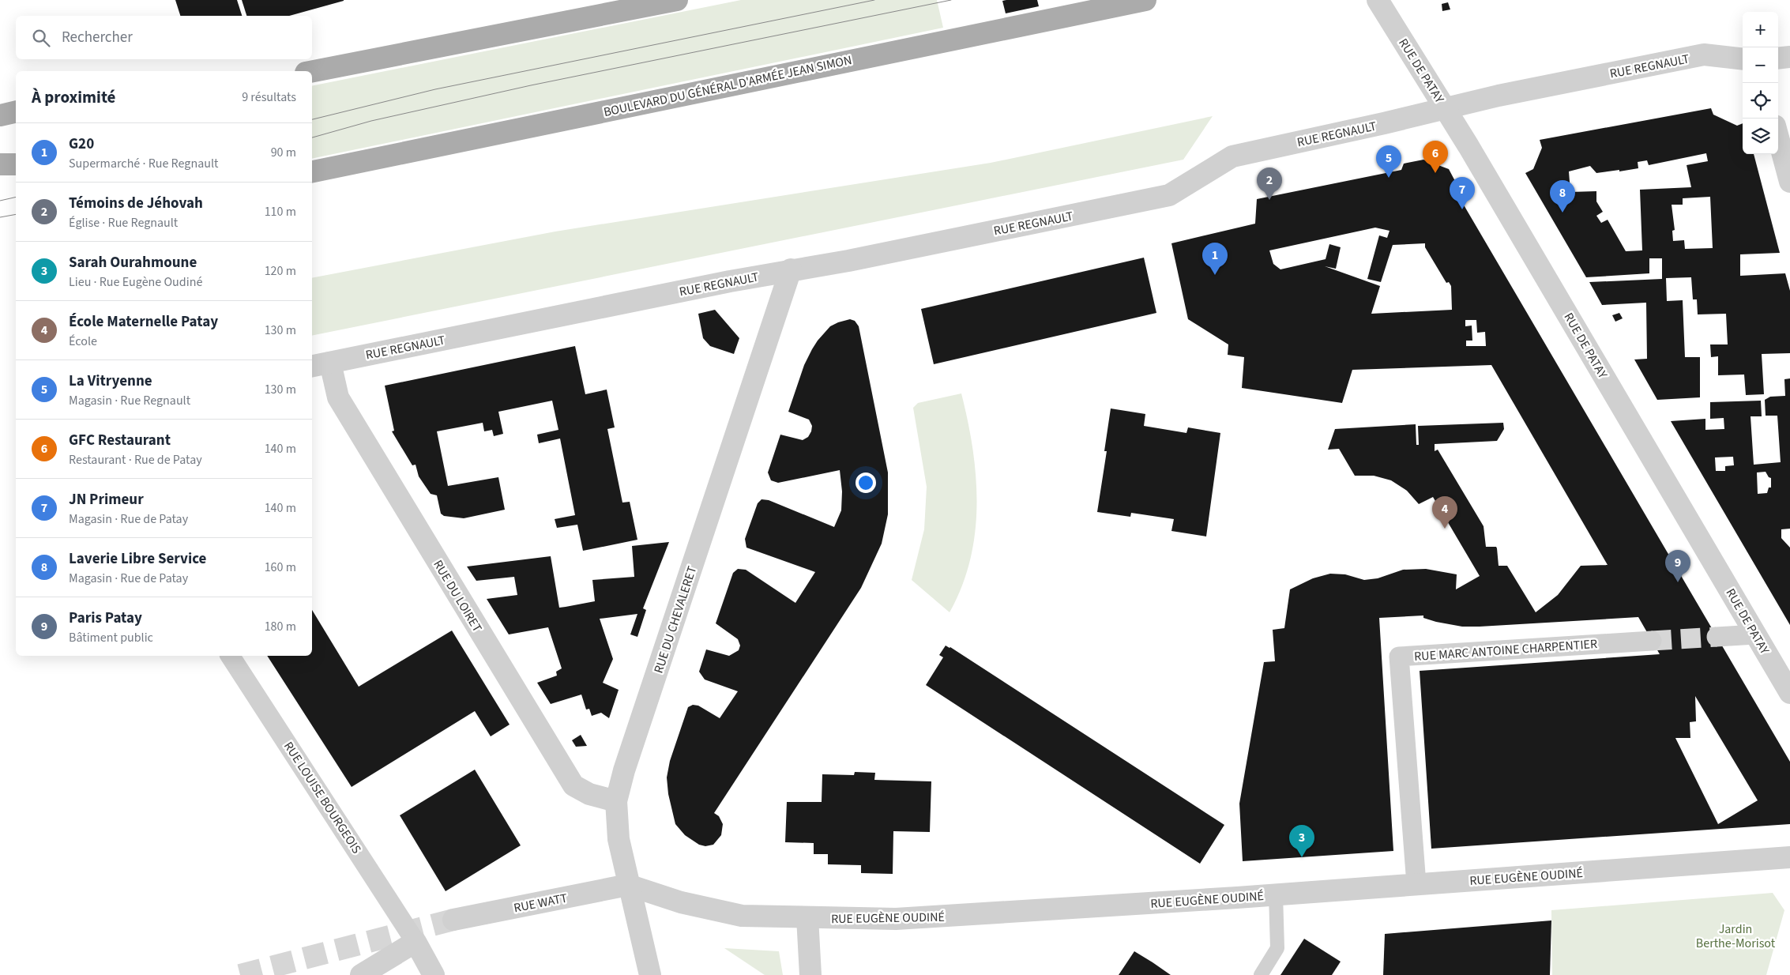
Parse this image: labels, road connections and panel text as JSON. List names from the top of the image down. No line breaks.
{"streets":{"main road":["BOULEVARD DU GÉNÉRAL D'ARMÉE JEAN SIMON"],"street":["RUE REGNAULT","RUE DE PATAY","RUE DU LOIRET","RUE DU CHEVALERET","RUE MARC ANTOINE CHARPENTIER","RUE LOUISE BOURGEOIS","RUE EUGÈNE OUDINÉ","RUE WATT"]},"crossings":[["RUE REGNAULT","RUE DE PATAY"],["RUE REGNAULT","RUE DU LOIRET"],["RUE REGNAULT","RUE DU CHEVALERET"],["RUE DU LOIRET","RUE DU CHEVALERET"],["RUE DU CHEVALERET","RUE EUGÈNE OUDINÉ"],["RUE DU CHEVALERET","RUE WATT"],["RUE MARC ANTOINE CHARPENTIER","RUE EUGÈNE OUDINÉ"],["RUE EUGÈNE OUDINÉ","RUE WATT"]],"parks":["Jardin Berthe-Morisot"],"page":{"map_buttons":["+","−"],"search":"Rechercher","heading":["À proximité","9 résultats"],"list":[{"mark":"1","name":"G20","note":"Supermarché · Rue Regnault","value":"90 m"},{"mark":"2","name":"Témoins de Jéhovah","note":"Église · Rue Regnault","value":"110 m"},{"mark":"3","name":"Sarah Ourahmoune","note":"Lieu · Rue Eugène Oudiné","value":"120 m"},{"mark":"4","name":"École Maternelle Patay","note":"École","value":"130 m"},{"mark":"5","name":"La Vitryenne","note":"Magasin · Rue Regnault","value":"130 m"},{"mark":"6","name":"GFC Restaurant","note":"Restaurant · Rue de Patay","value":"140 m"},{"mark":"7","name":"JN Primeur","note":"Magasin · Rue de Patay","value":"140 m"},{"mark":"8","name":"Laverie Libre Service","note":"Magasin · Rue de Patay","value":"160 m"},{"mark":"9","name":"Paris Patay","note":"Bâtiment public","value":"180 m"}],"pins":["6","5","2","7","8","1","4","9","3"]}}
